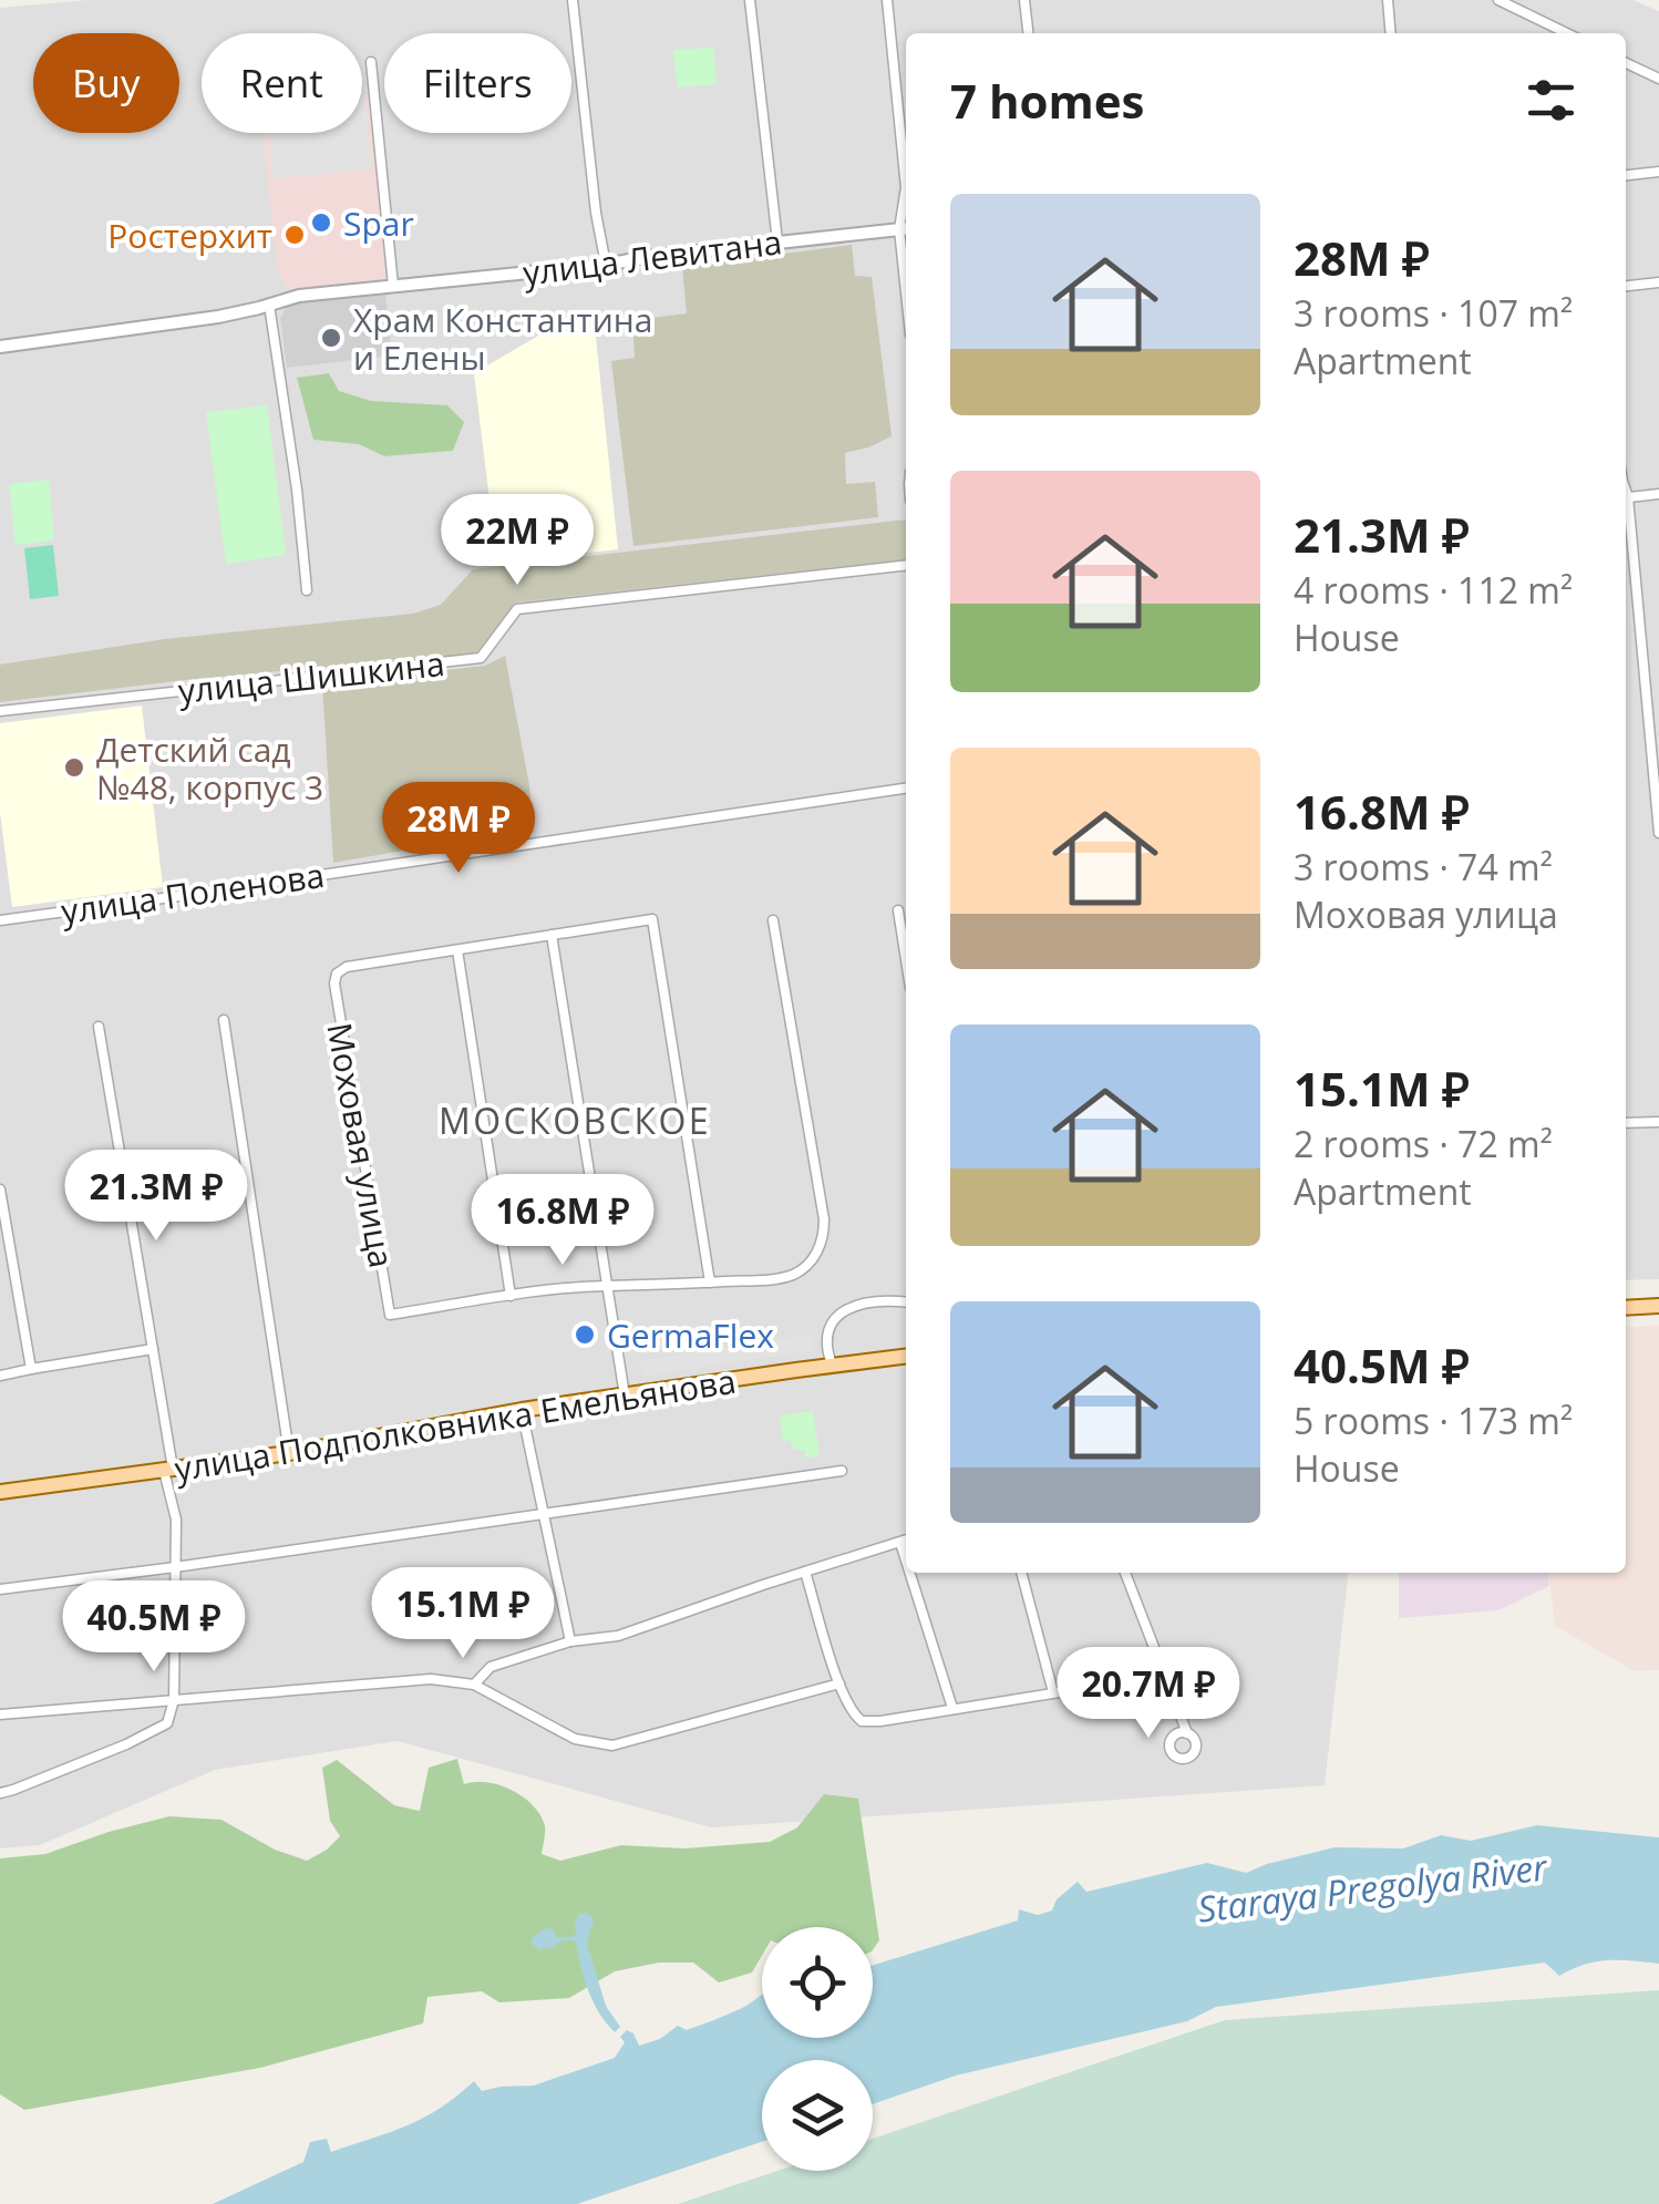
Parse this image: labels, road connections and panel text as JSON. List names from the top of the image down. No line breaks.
{"streets":{"main road":["улица Подполковника Емельянова"],"street":["улица Левитана","улица Шишкина","улица Поленова","Моховая улица"]},"districts":["МОСКОВСКОЕ"],"water":["Staraya Pregolya River"],"places":["Spar","Ростерхит","Храм Константина и Елены","Детский сад №48, корпус 3","GermaFlex"],"page":{"chip":["Buy","Rent","Filters"],"heading":"7 homes","list":[{"name":"28M ₽","note":"3 rooms · 107 m² · Apartment"},{"name":"21.3M ₽","note":"4 rooms · 112 m² · House"},{"name":"16.8M ₽","note":"3 rooms · 74 m² · Моховая улица"},{"name":"15.1M ₽","note":"2 rooms · 72 m² · Apartment"},{"name":"40.5M ₽","note":"5 rooms · 173 m² · House"}],"price":["22M ₽","28M ₽","21.3M ₽","16.8M ₽","15.1M ₽","40.5M ₽","20.7M ₽"]}}
